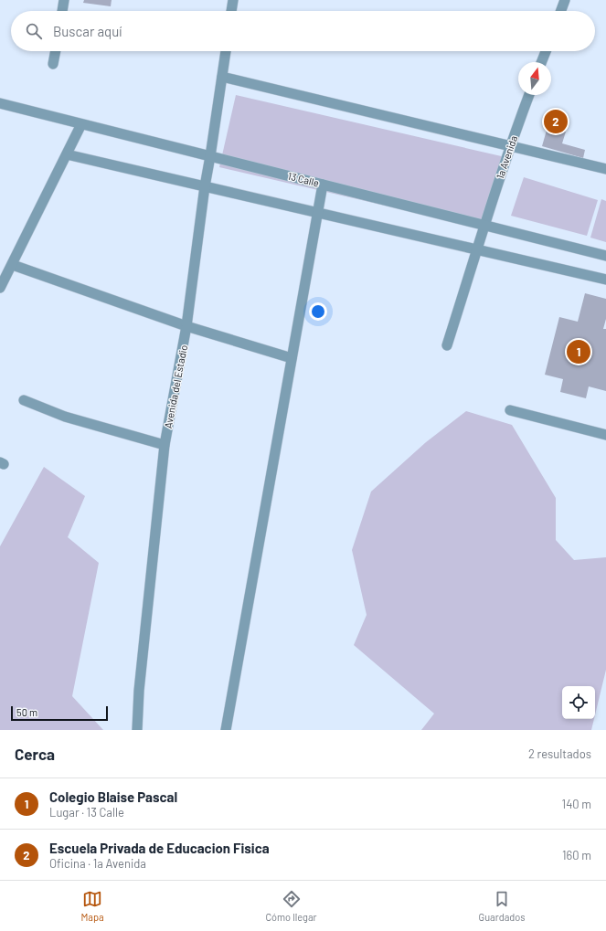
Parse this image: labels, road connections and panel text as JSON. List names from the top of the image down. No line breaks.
{"streets":{"street":["1a Avenida","13 Calle","Avenida del Estadio"]},"crossings":[["1a Avenida","13 Calle"],["13 Calle","Avenida del Estadio"]],"scale_bar":"50 m","north":"top","page":{"search":"Buscar aquí","pins":["2","1"],"scale":"50 m","heading":["Cerca","2 resultados"],"list":[{"mark":"1","name":"Colegio Blaise Pascal","note":"Lugar · 13 Calle","value":"140 m"},{"mark":"2","name":"Escuela Privada de Educacion Fisica","note":"Oficina · 1a Avenida","value":"160 m"}],"nav":["Mapa","Cómo llegar","Guardados"]}}
